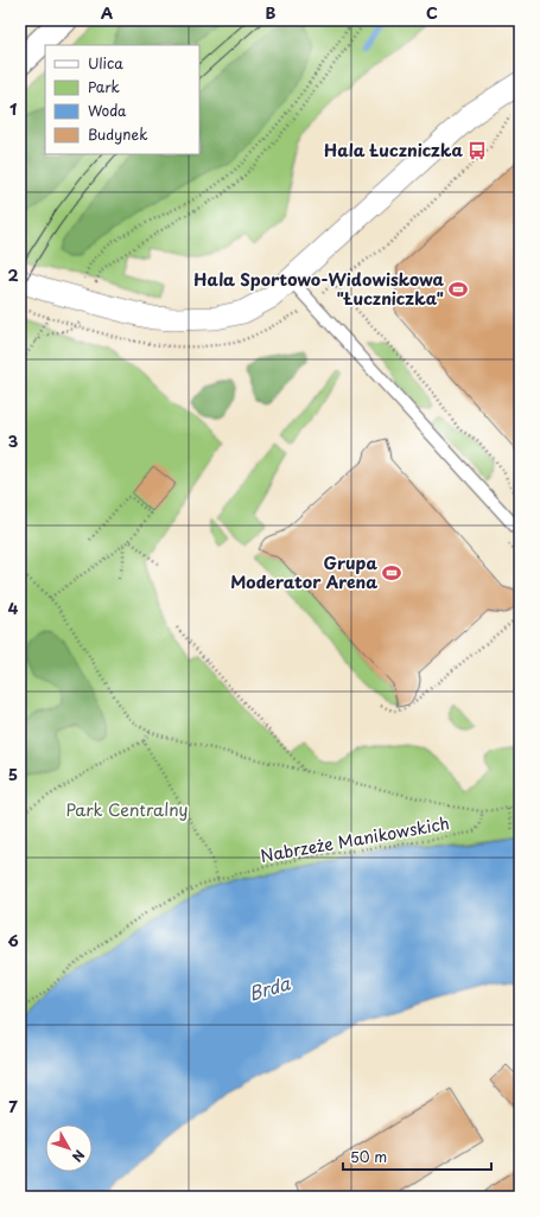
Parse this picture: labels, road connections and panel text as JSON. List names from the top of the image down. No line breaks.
{"streets":{"path":["Nabrzeże Manikowskich"]},"water":["Brda"],"parks":["Park Centralny"],"places":{"bus stop":["Hala Łuczniczka"],"sports":["Hala Sportowo-Widowiskowa \"Łuczniczka\"","Grupa Moderator Arena"]},"legend":["Ulica","Park","Woda","Budynek"],"scale_bar":"50 m","north":"bottom right","grid":{"columns":["A","B","C"],"rows":["1","2","3","4","5","6","7"]}}
